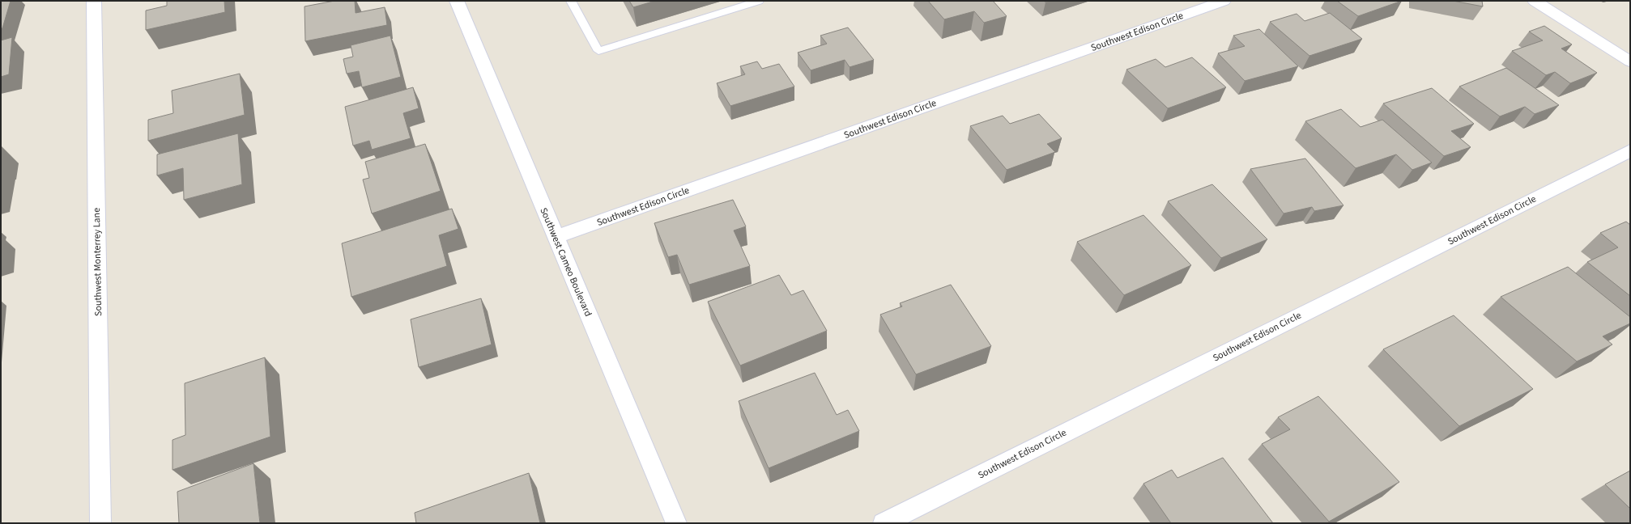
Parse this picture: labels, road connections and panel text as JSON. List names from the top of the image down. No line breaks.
{"streets":{"street":["Southwest Edison Circle","Southwest Monterrey Lane","Southwest Cameo Boulevard"]},"crossings":[["Southwest Edison Circle","Southwest Cameo Boulevard"]]}
